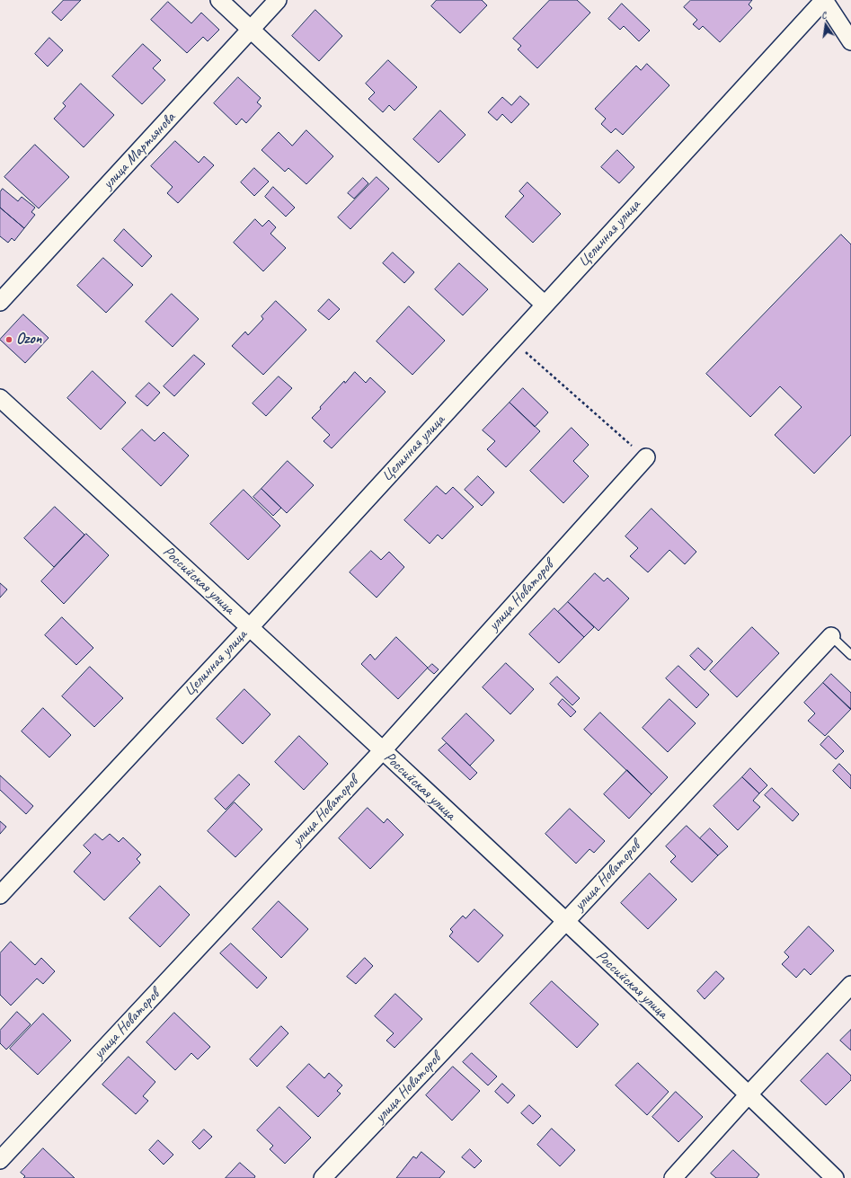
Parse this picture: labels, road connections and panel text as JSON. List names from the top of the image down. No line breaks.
{"streets":{"street":["улица Мартьянова","Целинная улица","Российская улица","улица Новаторов"]},"crossings":[["Целинная улица","Российская улица"],["Российская улица","улица Новаторов"]],"places":["Ozon"],"north":"top"}
